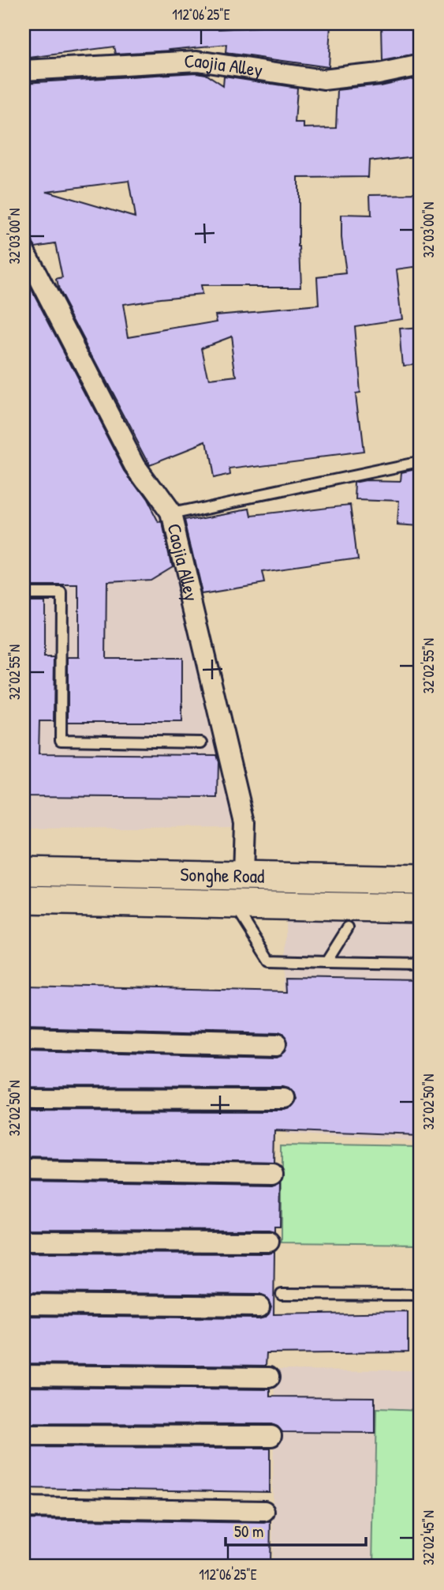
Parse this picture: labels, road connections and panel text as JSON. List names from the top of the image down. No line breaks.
{"streets":{"main road":["Songhe Road"],"street":["Caojia Alley"]},"crossings":[["Caojia Alley","Songhe Road"]],"scale_bar":"50 m","coordinates":["112°06'25\"E","32°03'00\"N","32°02'55\"N","32°02'50\"N","32°02'45\"N"]}
